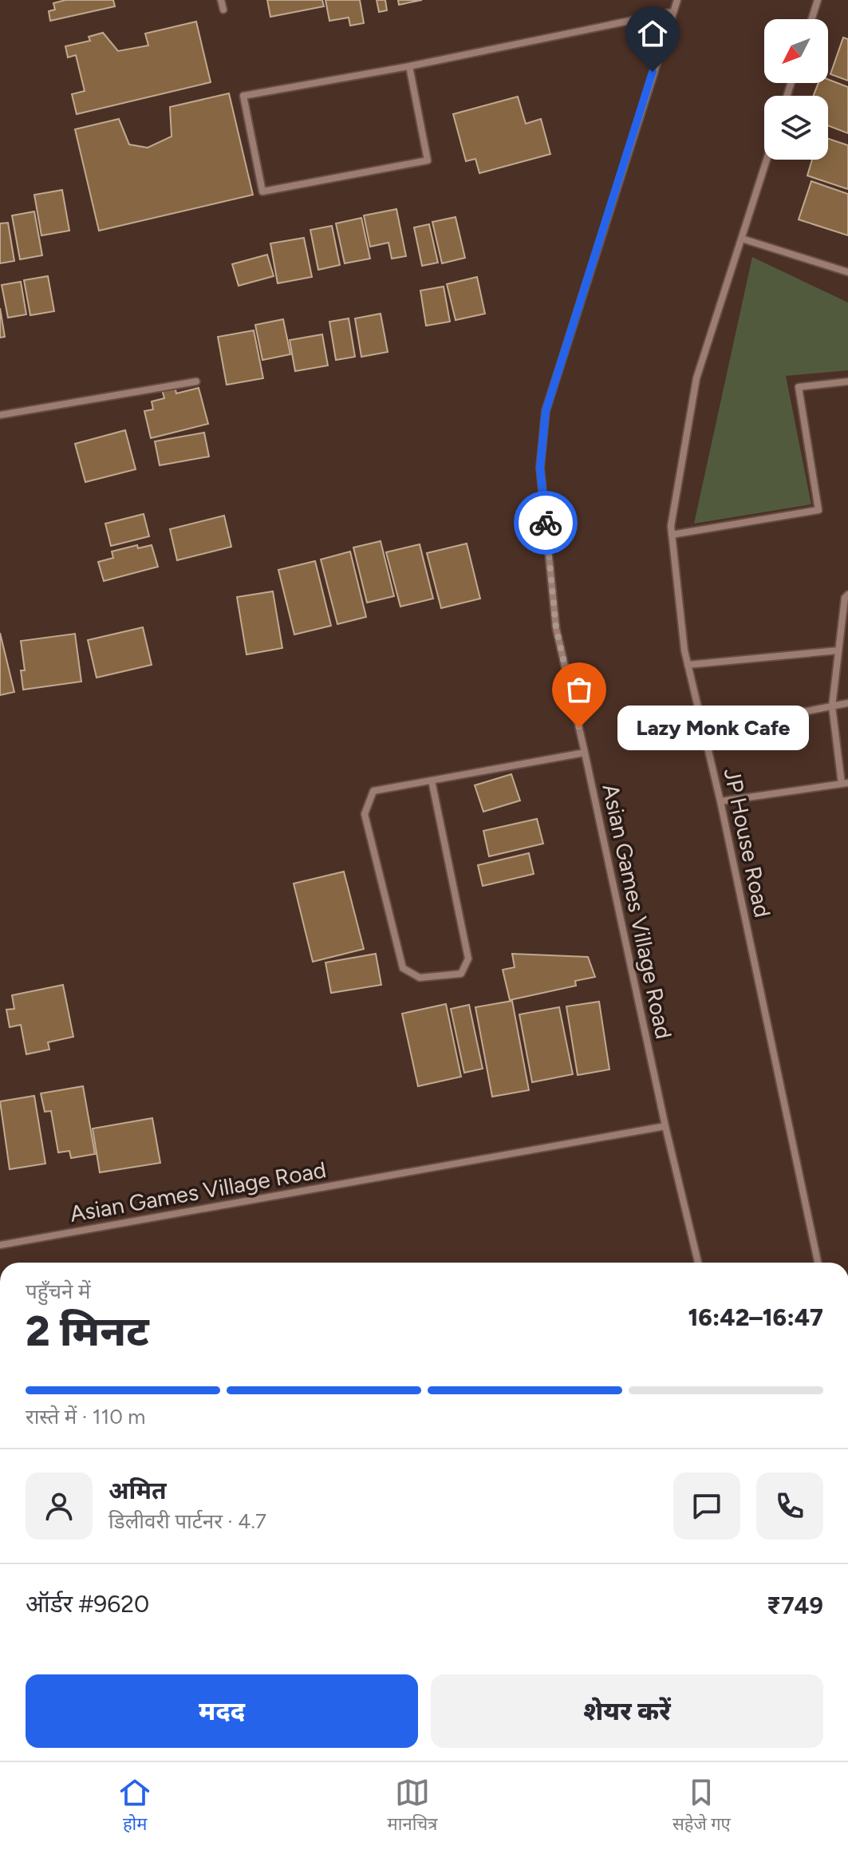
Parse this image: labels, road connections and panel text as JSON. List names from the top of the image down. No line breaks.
{"streets":{"street":["JP House Road","Asian Games Village Road"]},"places":["Lazy Monk Cafe"],"north":"bottom left","page":{"bubble":"Lazy Monk Cafe","heading":["2 मिनट","पहुँचने में","16:42–16:47"],"panel":["अमित","डिलीवरी पार्टनर · 4.7","ऑर्डर #9620","₹749"],"bar":"रास्ते में · 110 m","buttons":["मदद","शेयर करें"],"tabs":["होम","मानचित्र","सहेजे गए"]}}
